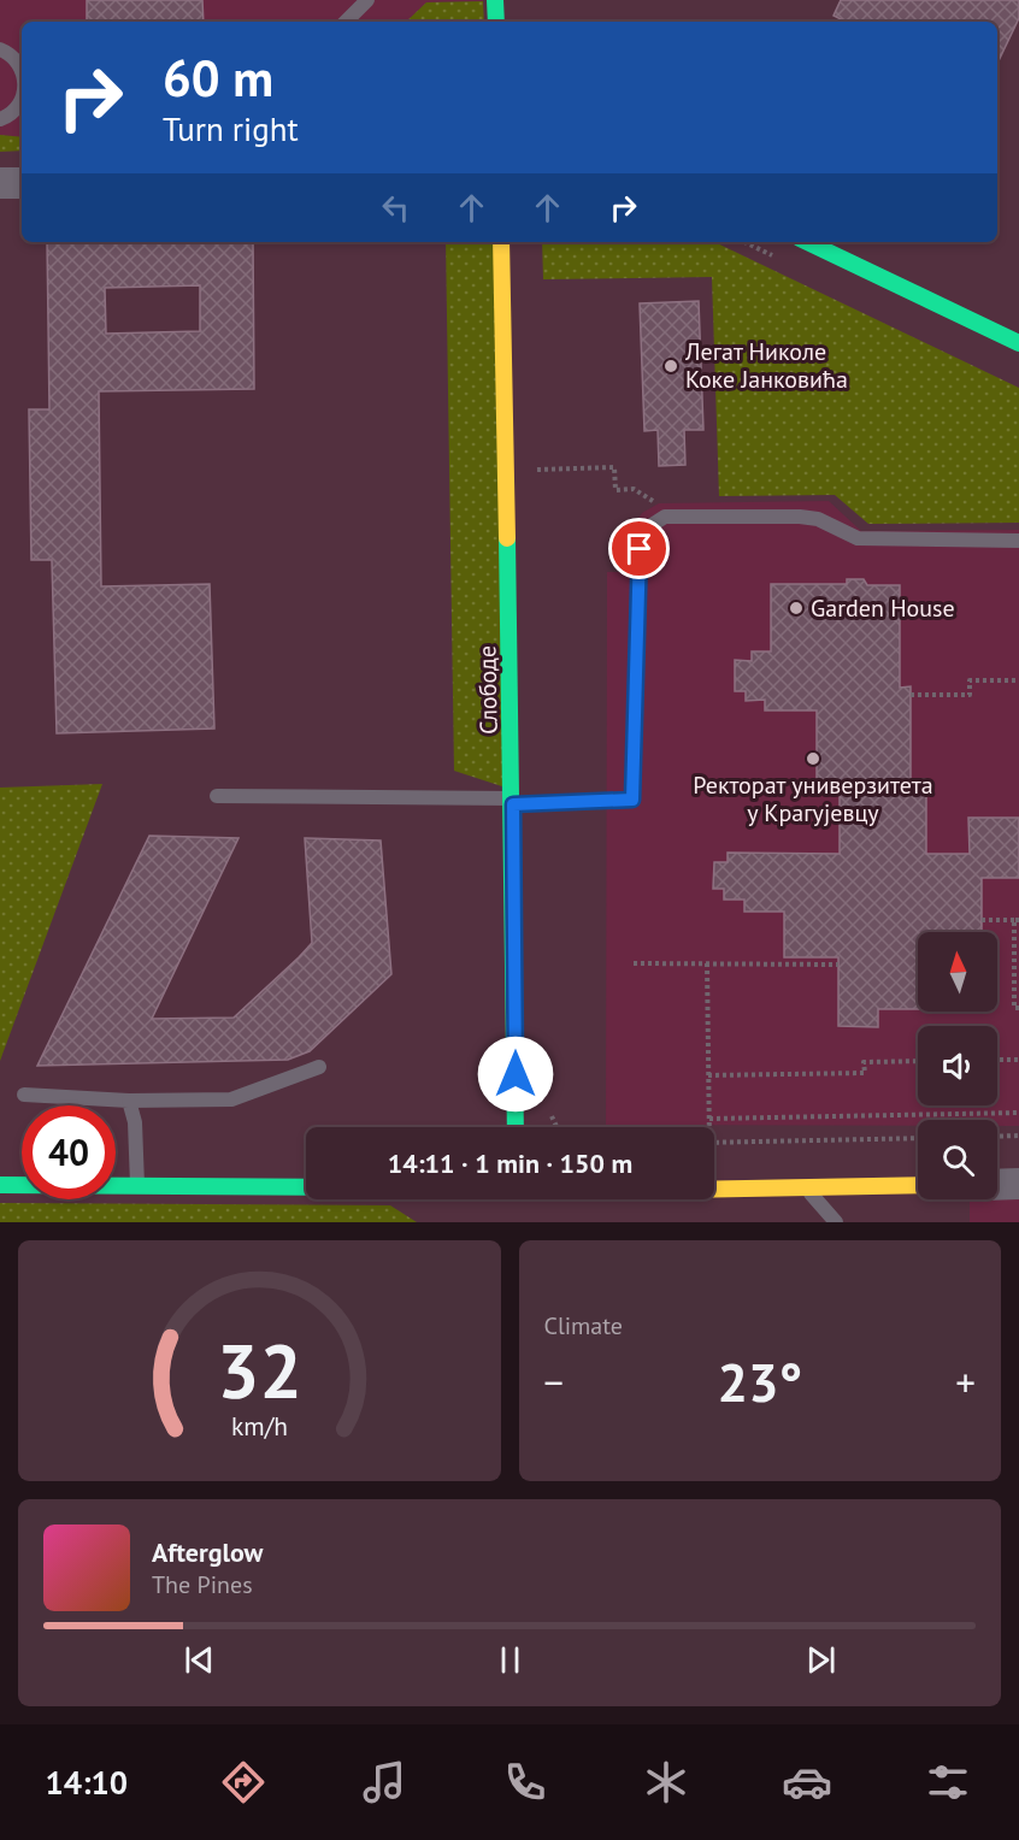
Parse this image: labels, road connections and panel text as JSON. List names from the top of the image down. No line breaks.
{"streets":{"street":["Слободе"]},"places":["Легат Николе Коке Јанковића","Garden House","Ректорат универзитета у Крагујевцу"],"north":"top","page":{"turn":["60 m","Turn right"],"limit":"40","trip":"14:11 · 1 min · 150 m","tile":"Climate","heat":["−","23°","+"],"song":["Afterglow","The Pines"],"tabs":"14:10","gauge":["32","km/h"]}}
